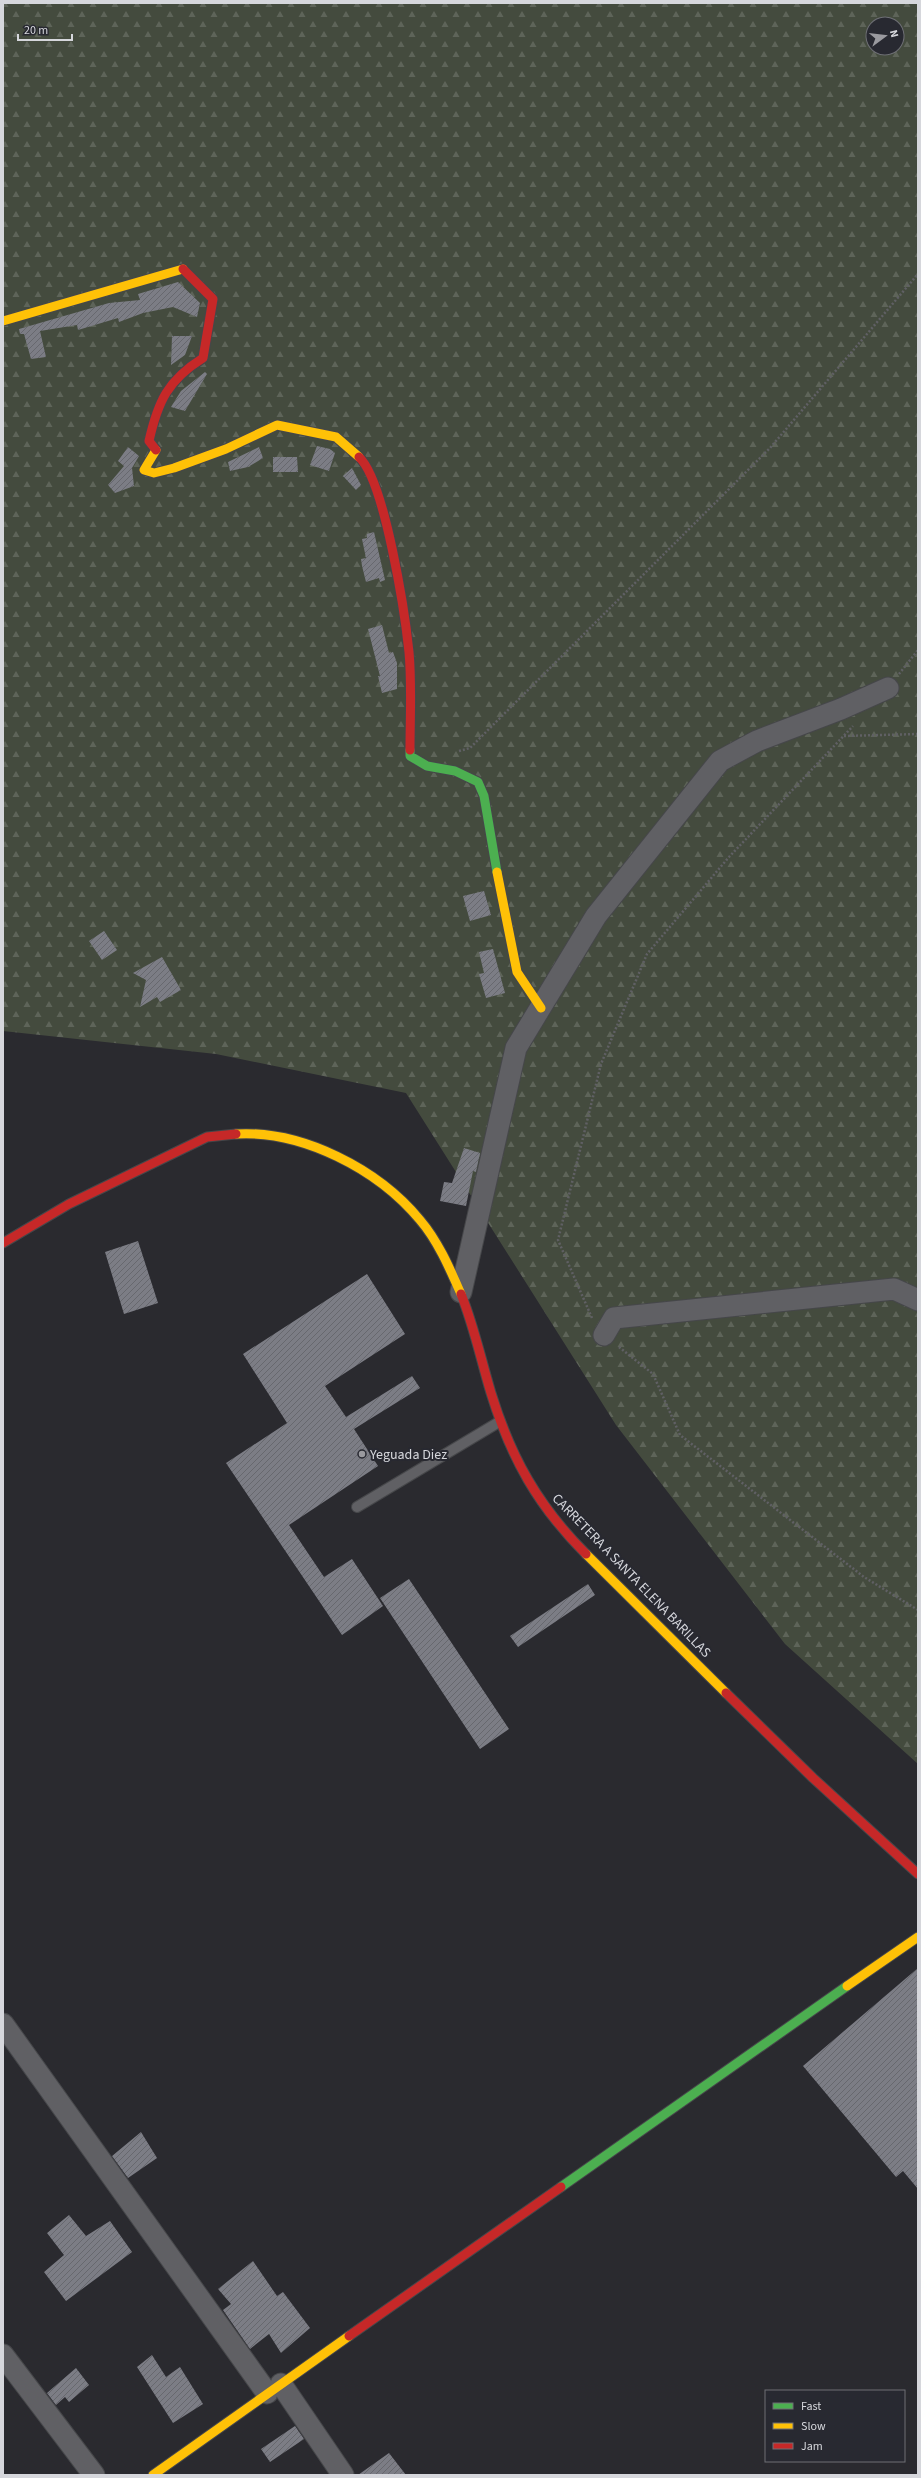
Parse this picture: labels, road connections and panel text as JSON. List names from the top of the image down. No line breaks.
{"streets":{"street":["CARRETERA A SANTA ELENA BARILLAS"]},"places":["Yeguada Diez"],"legend":["Fast","Slow","Jam"],"scale_bar":"20 m","north":"right"}
